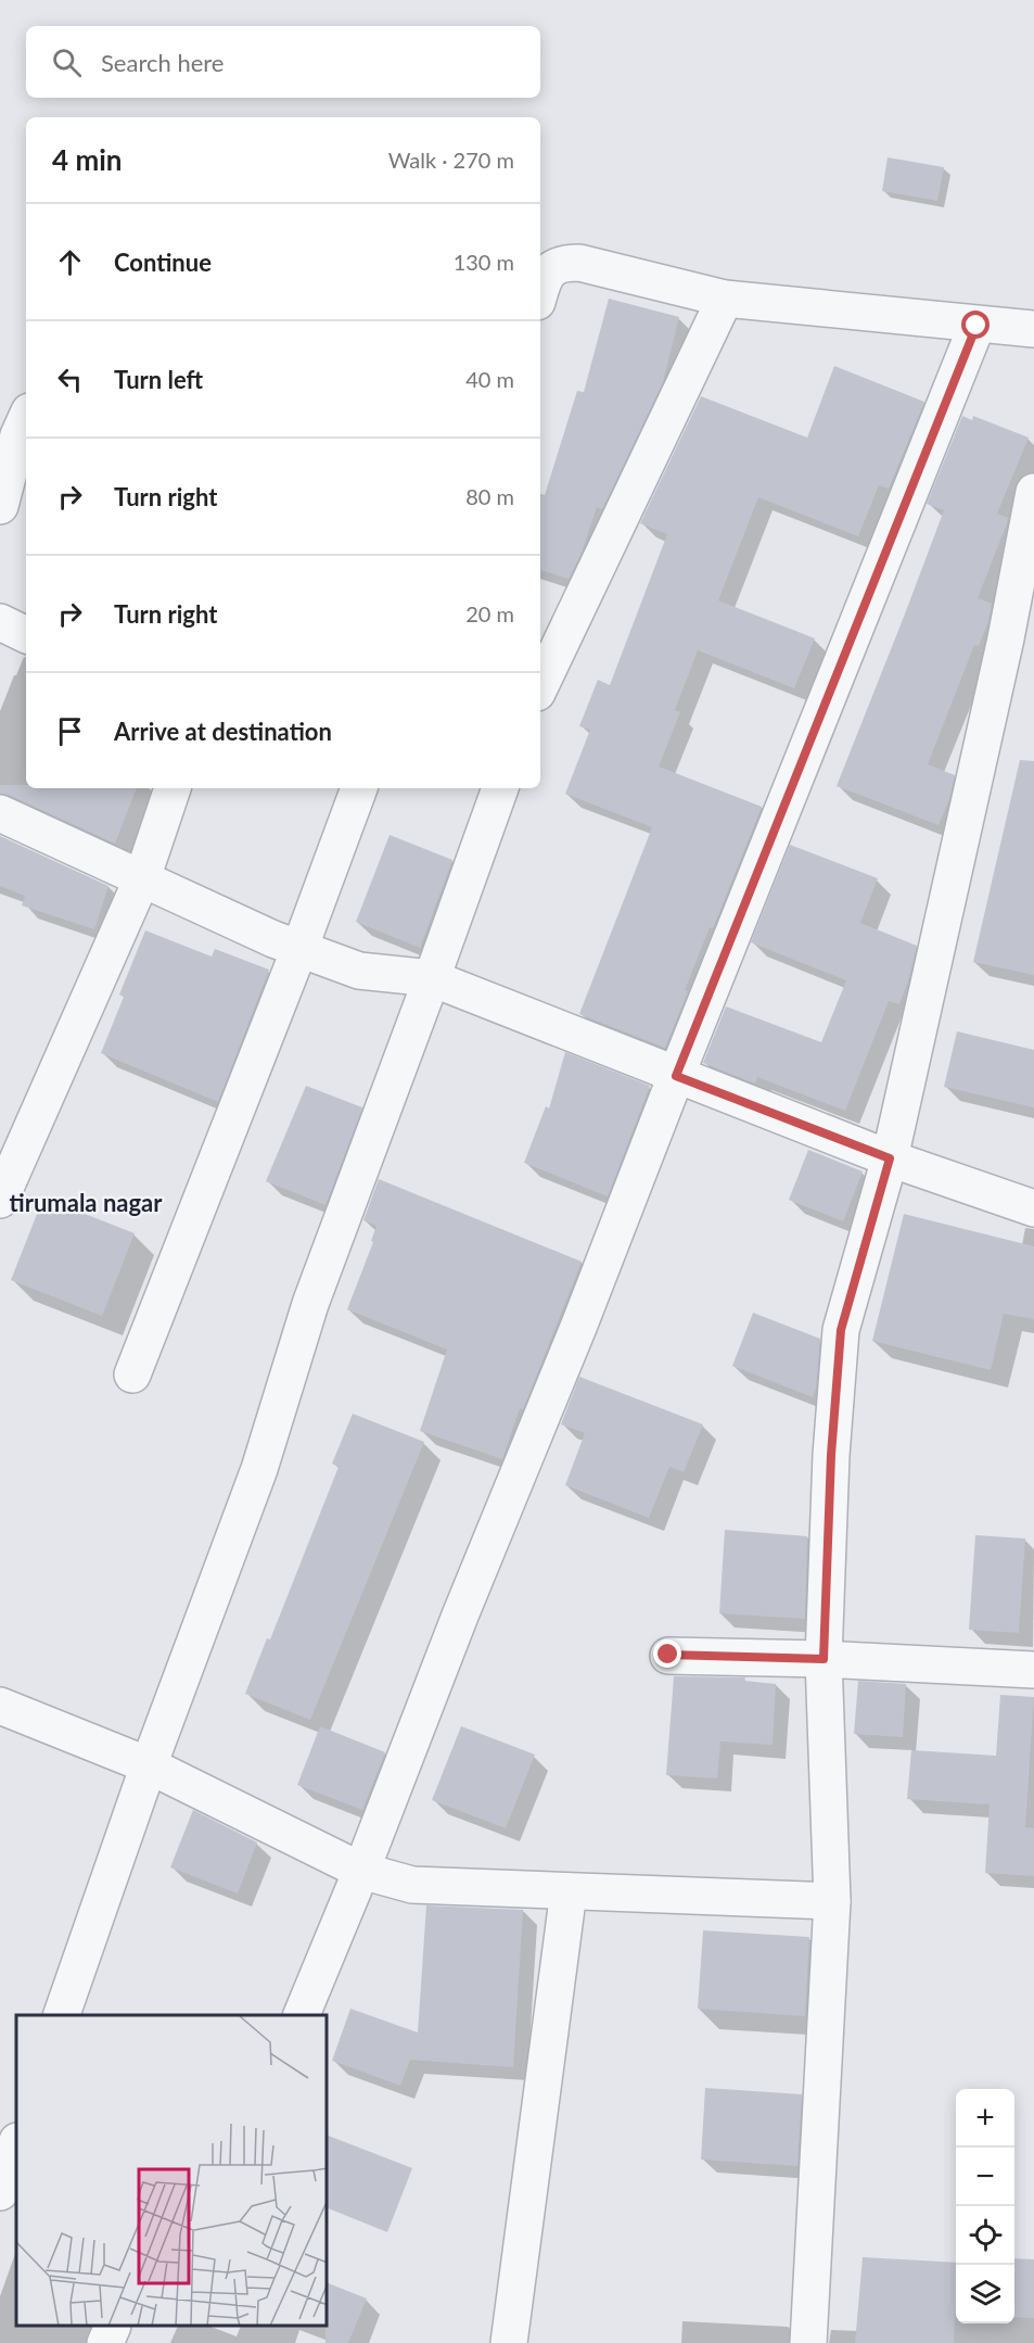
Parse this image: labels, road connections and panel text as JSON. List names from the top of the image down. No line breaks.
{"districts":["tirumala nagar"],"page":{"search":"Search here","heading":["4 min","Walk · 270 m"],"list":[["Continue","130 m"],["Turn left","40 m"],["Turn right","80 m"],["Turn right","20 m"],"Arrive at destination"],"map_buttons":["+","−"]}}
